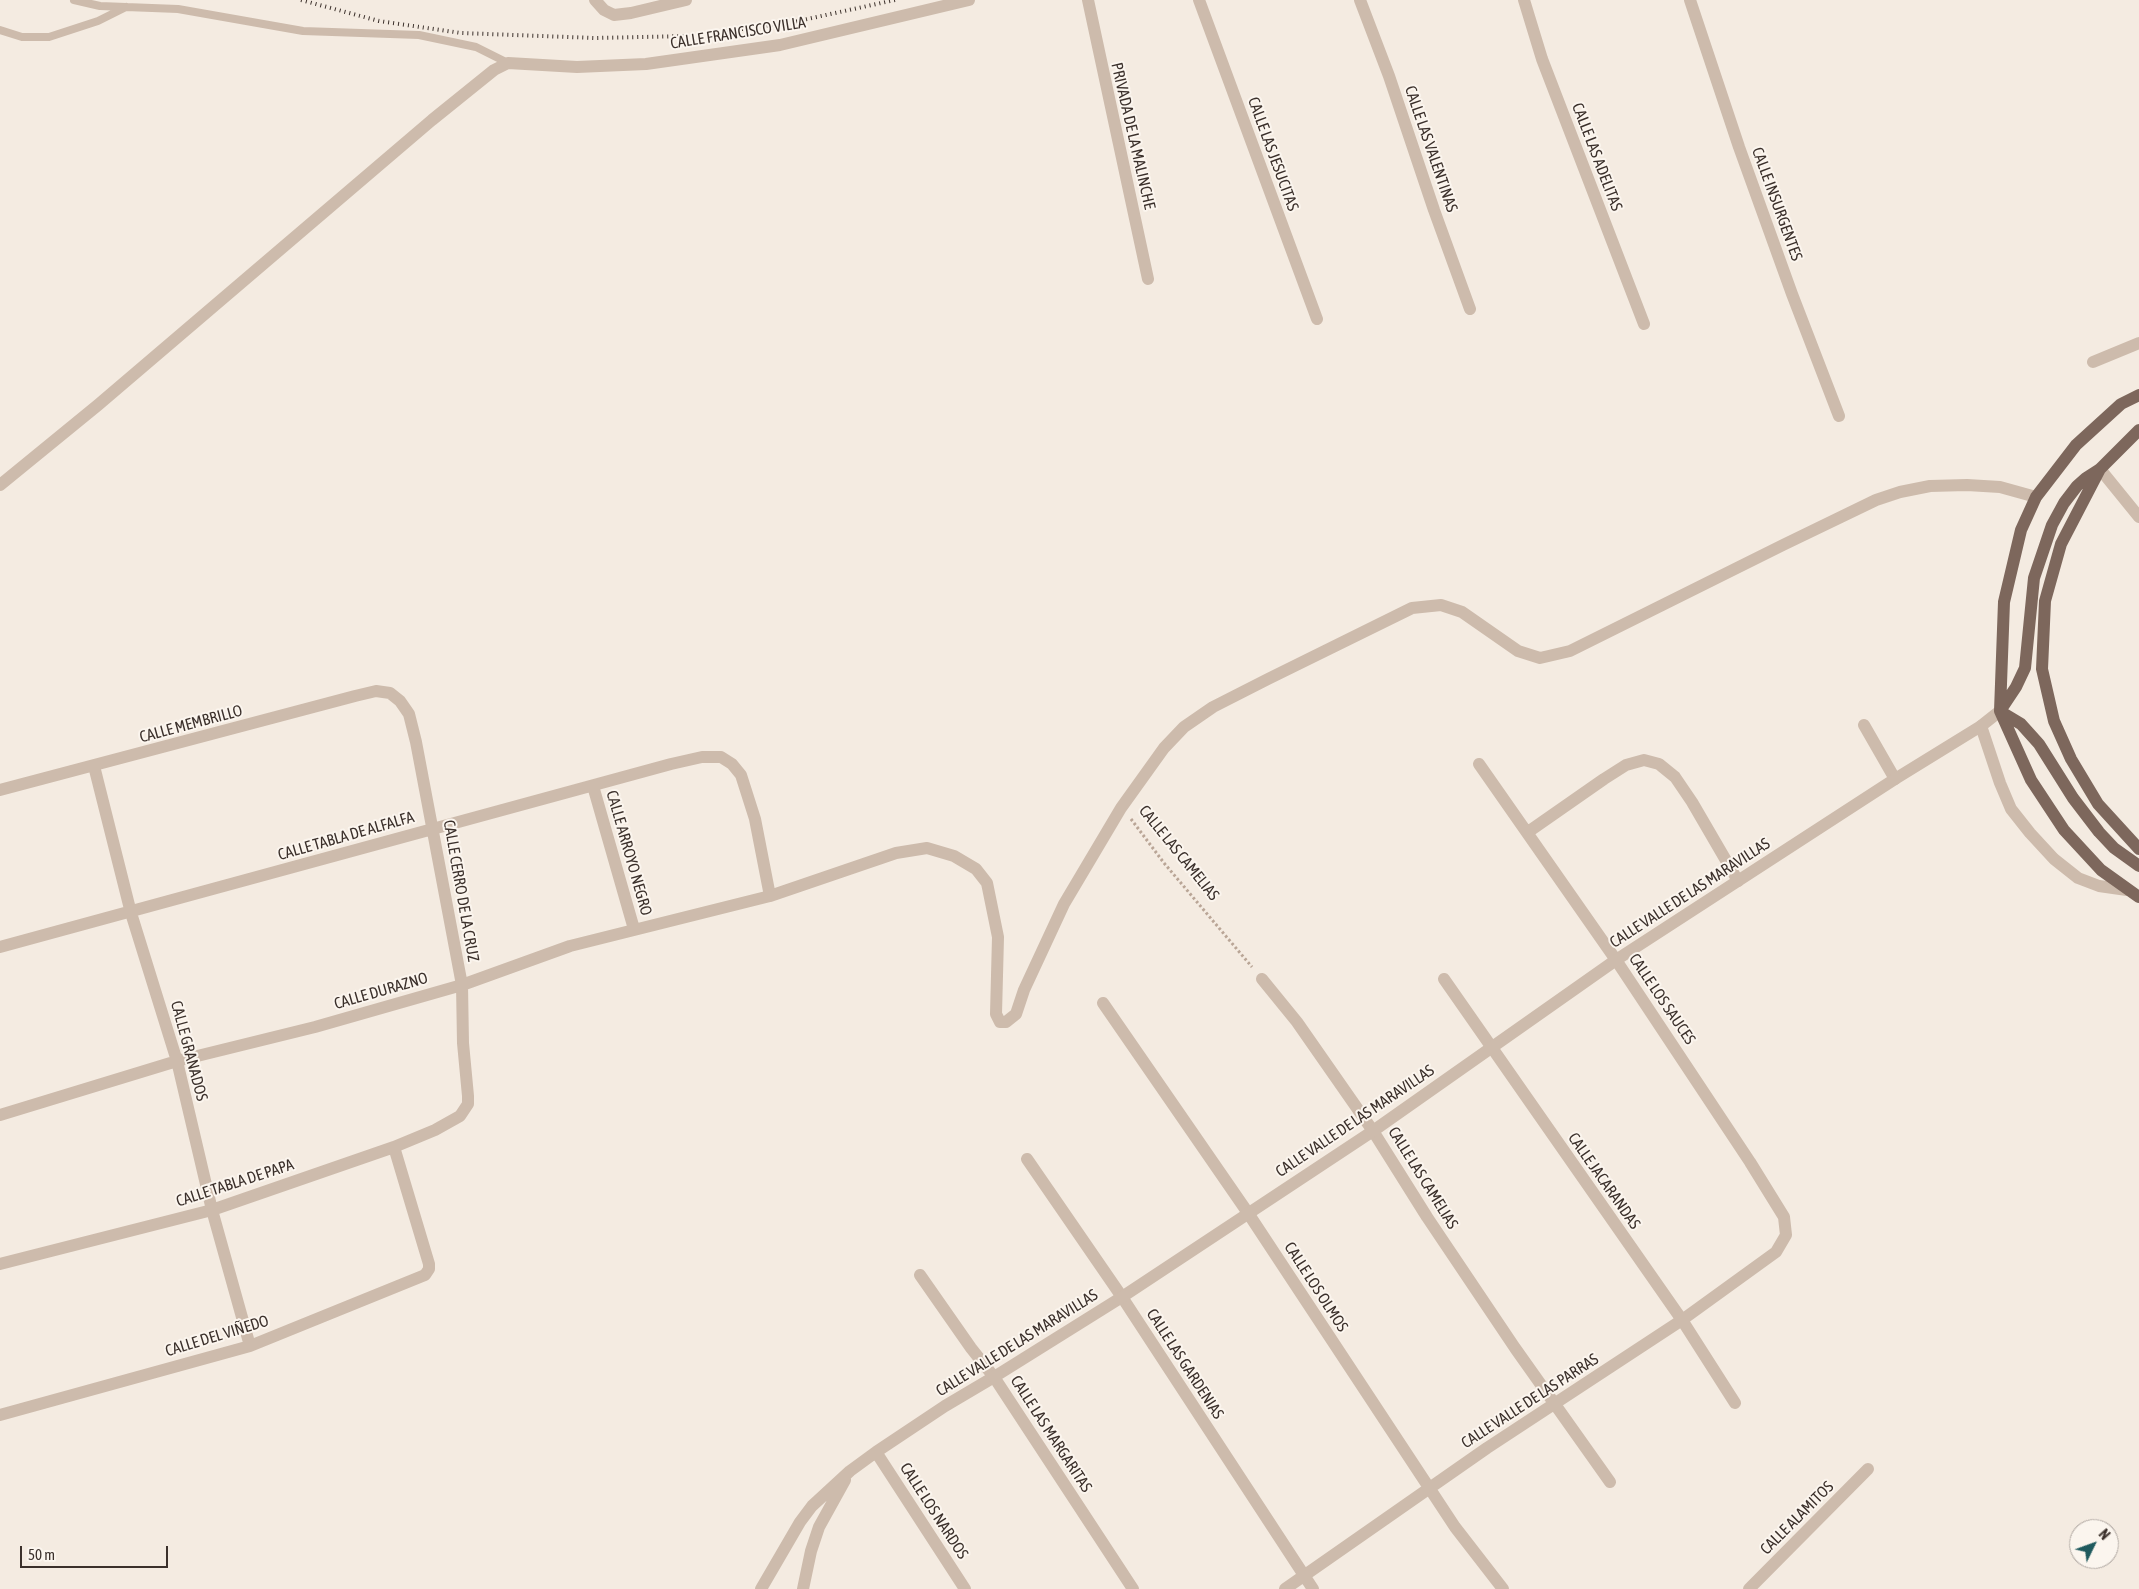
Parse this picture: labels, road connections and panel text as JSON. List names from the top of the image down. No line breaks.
{"streets":{"street":["CALLE FRANCISCO VILLA","PRIVADA DE LA MALINCHE","CALLE LAS VALENTINAS","CALLE LAS JESUCITAS","CALLE LAS ADELITAS","CALLE INSURGENTES","CALLE MEMBRILLO","CALLE TABLA DE ALFALFA","CALLE ARROYO NEGRO","CALLE LAS CAMELIAS","CALLE CERRO DE LA CRUZ","CALLE VALLE DE LAS MARAVILLAS","CALLE DURAZNO","CALLE LOS SAUCES","CALLE GRANADOS","CALLE JACARANDAS","CALLE TABLA DE PAPA","CALLE LOS OLMOS","CALLE DEL VIÑEDO","CALLE LAS GARDENIAS","CALLE VALLE DE LAS PARRAS","CALLE LAS MARGARITAS","CALLE LOS NARDOS","CALLE ALAMITOS"]},"crossings":[["CALLE MEMBRILLO","CALLE CERRO DE LA CRUZ"],["CALLE MEMBRILLO","CALLE GRANADOS"],["CALLE TABLA DE ALFALFA","CALLE ARROYO NEGRO"],["CALLE TABLA DE ALFALFA","CALLE CERRO DE LA CRUZ"],["CALLE TABLA DE ALFALFA","CALLE DURAZNO"],["CALLE TABLA DE ALFALFA","CALLE GRANADOS"],["CALLE ARROYO NEGRO","CALLE DURAZNO"],["CALLE LAS CAMELIAS","CALLE VALLE DE LAS MARAVILLAS"],["CALLE LAS CAMELIAS","CALLE DURAZNO"],["CALLE LAS CAMELIAS","CALLE VALLE DE LAS PARRAS"],["CALLE CERRO DE LA CRUZ","CALLE DURAZNO"],["CALLE CERRO DE LA CRUZ","CALLE TABLA DE PAPA"],["CALLE VALLE DE LAS MARAVILLAS","CALLE LOS SAUCES"],["CALLE VALLE DE LAS MARAVILLAS","CALLE JACARANDAS"],["CALLE VALLE DE LAS MARAVILLAS","CALLE LOS OLMOS"],["CALLE VALLE DE LAS MARAVILLAS","CALLE LAS GARDENIAS"],["CALLE VALLE DE LAS MARAVILLAS","CALLE LAS MARGARITAS"],["CALLE VALLE DE LAS MARAVILLAS","CALLE LOS NARDOS"],["CALLE DURAZNO","CALLE GRANADOS"],["CALLE LOS SAUCES","CALLE VALLE DE LAS PARRAS"],["CALLE GRANADOS","CALLE TABLA DE PAPA"],["CALLE GRANADOS","CALLE DEL VIÑEDO"],["CALLE JACARANDAS","CALLE VALLE DE LAS PARRAS"],["CALLE TABLA DE PAPA","CALLE DEL VIÑEDO"],["CALLE LOS OLMOS","CALLE VALLE DE LAS PARRAS"],["CALLE LAS GARDENIAS","CALLE VALLE DE LAS PARRAS"]],"scale_bar":"50 m","north":"top right"}
